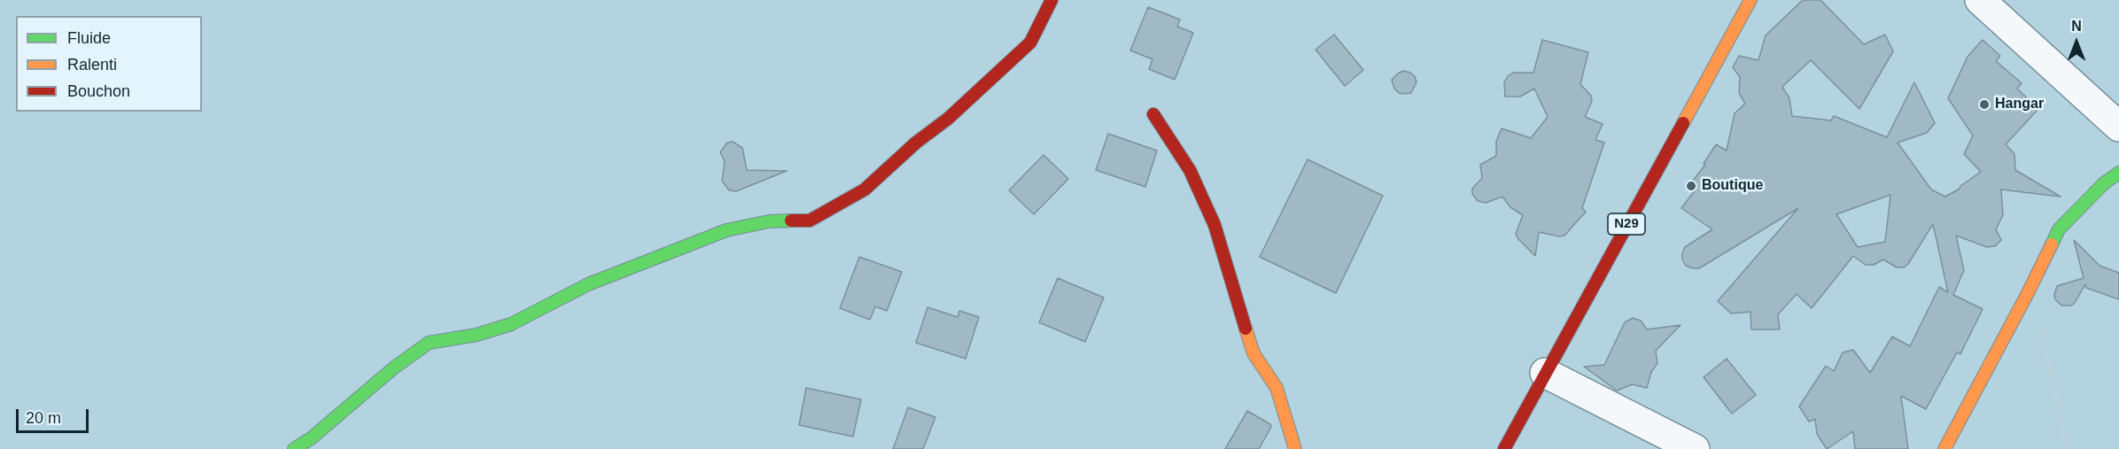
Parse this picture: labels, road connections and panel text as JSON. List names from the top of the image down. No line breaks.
{"streets":{"street":["N29"]},"places":["Hangar","Boutique"],"legend":["Fluide","Ralenti","Bouchon"],"scale_bar":"20 m","north":"top"}
